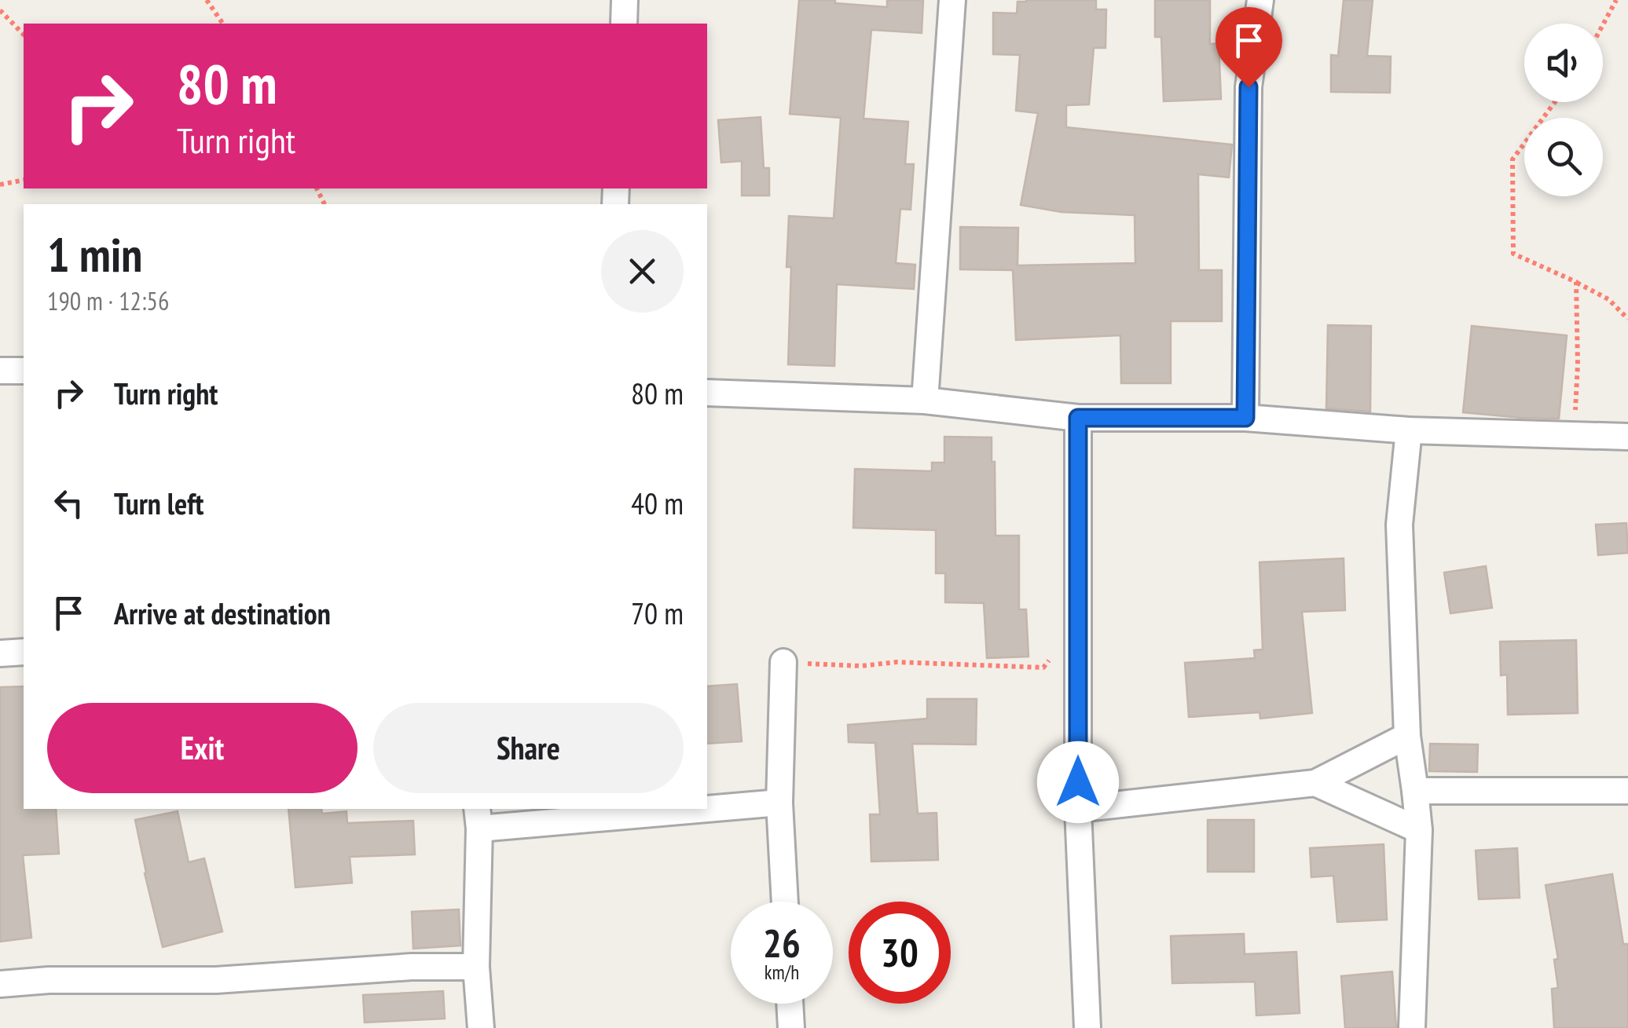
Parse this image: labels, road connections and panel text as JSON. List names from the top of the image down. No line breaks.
{"page":{"turn":["80 m","Turn right"],"heading":["1 min","190 m · 12:56"],"list":[{"name":"Turn right","value":"80 m"},{"name":"Turn left","value":"40 m"},{"name":"Arrive at destination","value":"70 m"}],"buttons":["Exit","Share"],"speed":"26 km/h","limit":"30"}}
